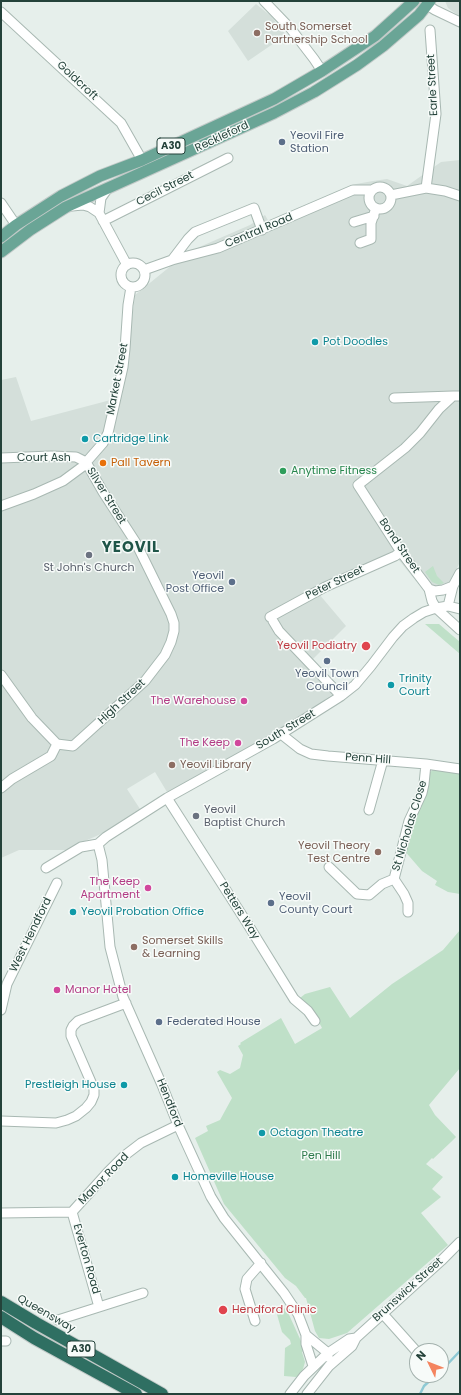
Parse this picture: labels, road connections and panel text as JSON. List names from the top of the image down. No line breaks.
{"streets":{"highway":["A30","Queensway"],"main road":["Reckleford"],"street":["Goldcroft","Earle Street","Cecil Street","Central Road","Market Street","Court Ash","Silver Street","Bond Street","Peter Street","High Street","South Street","Penn Hill","St Nicholas Close","Petters Way","West Hendford","Hendford","Manor Road","Everton Road","Brunswick Street"]},"crossings":[["Goldcroft","Reckleford"],["Central Road","Market Street"],["Market Street","Court Ash"],["Market Street","Silver Street"],["Court Ash","Silver Street"],["Silver Street","High Street"],["Bond Street","Peter Street"],["Bond Street","South Street"],["Peter Street","South Street"],["South Street","Penn Hill"],["South Street","Petters Way"],["South Street","Hendford"],["Penn Hill","St Nicholas Close"],["Hendford","Manor Road"],["Hendford","Brunswick Street"],["Manor Road","Everton Road"]],"districts":["YEOVIL"],"parks":["Pen Hill"],"places":["South Somerset Partnership School","Yeovil Fire Station","Pot Doodles","Cartridge Link","Pall Tavern","Anytime Fitness","St John's Church","Yeovil Post Office","Yeovil Podiatry","Yeovil Town Council","Trinity Court","The Warehouse","The Keep","Yeovil Library","Yeovil Baptist Church","Yeovil Theory Test Centre","The Keep Apartment","Yeovil County Court","Yeovil Probation Office","Somerset Skills & Learning","Manor Hotel","Federated House","Prestleigh House","Octagon Theatre","Homeville House","Hendford Clinic"],"north":"top left"}
